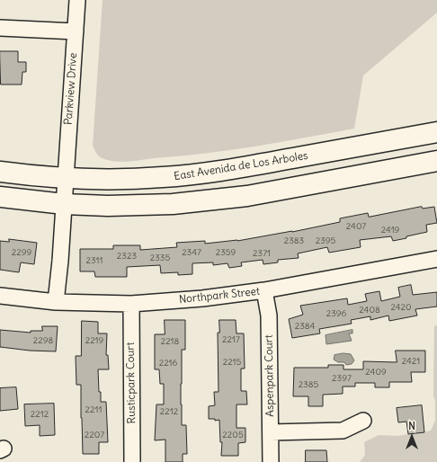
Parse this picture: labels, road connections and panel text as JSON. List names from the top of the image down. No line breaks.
{"streets":{"main road":["East Avenida de Los Arboles"],"street":["Parkview Drive","Northpark Street","Aspenpark Court","Rusticpark Court"]},"crossings":[["Parkview Drive","East Avenida de Los Arboles"],["Parkview Drive","Northpark Street"],["Northpark Street","Aspenpark Court"],["Northpark Street","Rusticpark Court"]],"house_numbers":["2407","2419","2383","2395","2299","2347","2359","2371","2323","2335","2311","2420","2408","2396","2384","2217","2298","2219","2218","2421","2215","2216","2409","2397","2385","2211","2212","2212","2207","2205"],"north":"top"}
